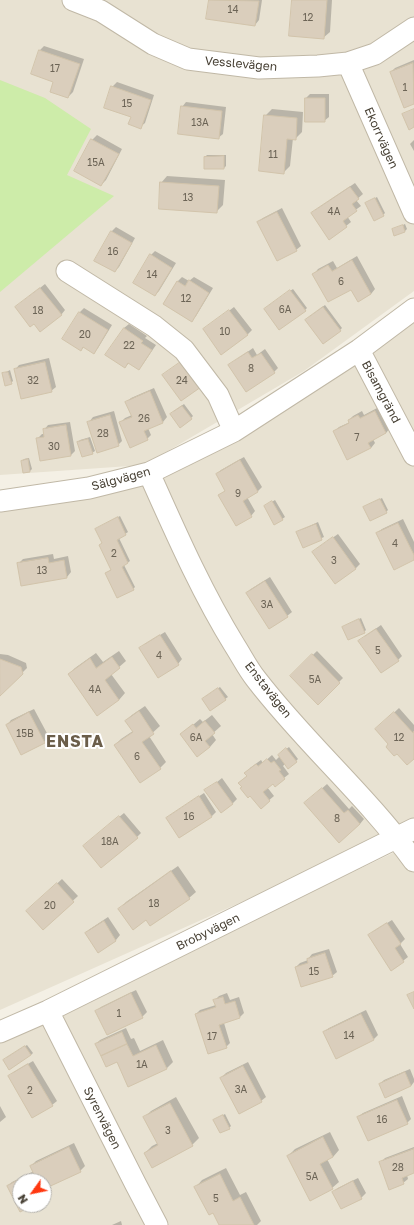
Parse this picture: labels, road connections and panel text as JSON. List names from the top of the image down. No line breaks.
{"streets":{"street":["Vesslevägen","Ekorrvägen","Bisamgränd","Sälgvägen","Enstavägen","Brobyvägen","Syrenvägen"]},"crossings":[["Vesslevägen","Ekorrvägen"],["Bisamgränd","Sälgvägen"],["Sälgvägen","Enstavägen"],["Enstavägen","Brobyvägen"],["Brobyvägen","Syrenvägen"]],"districts":["ENSTA"],"house_numbers":["14","12","17","1","15","13A","11","15A","13","4A","16","14","6","12","6A","18","10","20","22","8","32","24","26","28","7","30","9","4","2","3","13","3A","5","4","5A","4A","15B","6A","12","6","16","8","18A","18","20","15","1","14","17","1A","3A","2","16","3","28","5A","5"],"north":"bottom left"}
